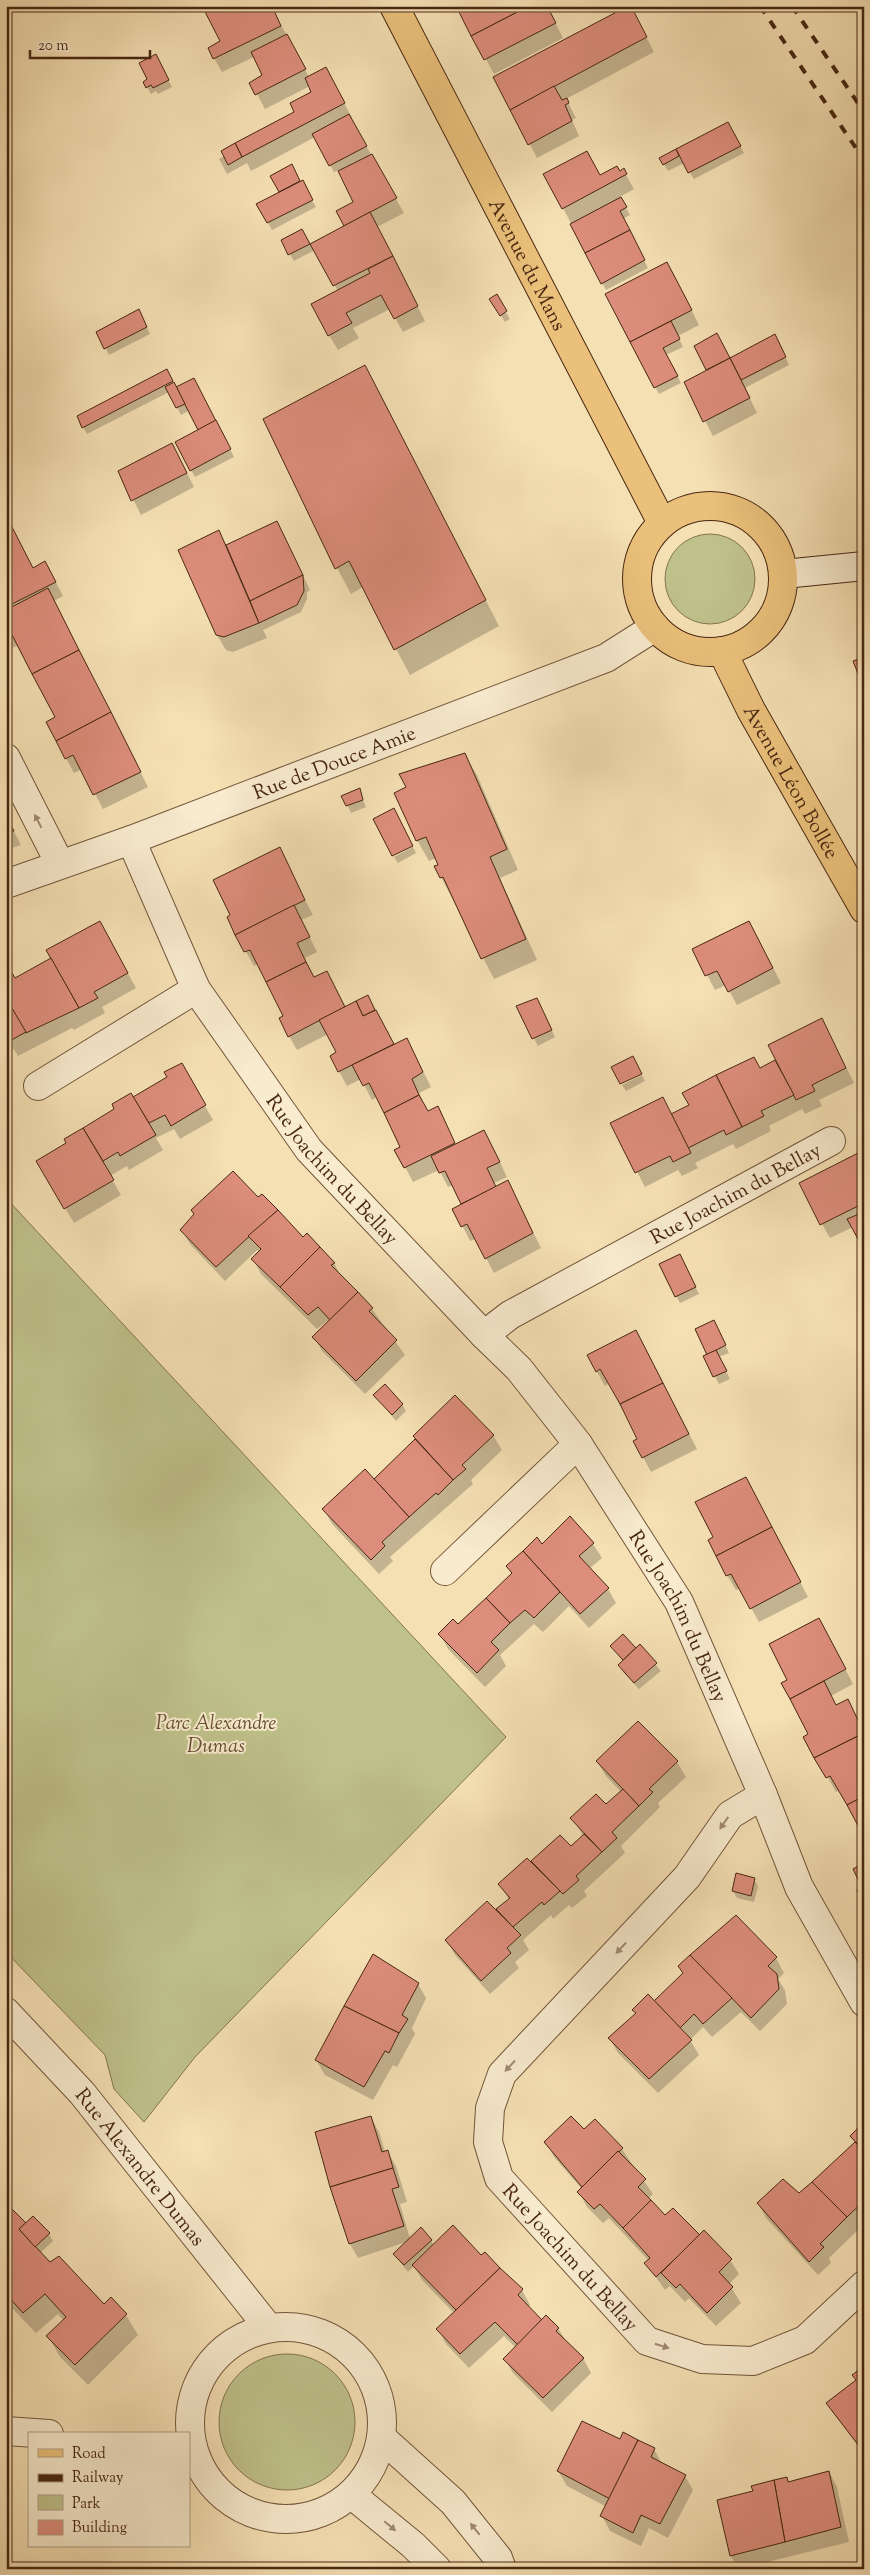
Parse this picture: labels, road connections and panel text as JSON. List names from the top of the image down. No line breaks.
{"streets":{"main road":["Avenue du Mans","Avenue Léon Bollée"],"street":["Rue de Douce Amie","Rue Joachim du Bellay","Rue Alexandre Dumas"]},"crossings":[["Avenue du Mans","Rue de Douce Amie"],["Avenue du Mans","Avenue Léon Bollée"],["Rue de Douce Amie","Avenue Léon Bollée"],["Rue de Douce Amie","Rue Joachim du Bellay"]],"parks":["Parc Alexandre Dumas"],"legend":["Road","Railway","Park","Building"],"scale_bar":"20 m"}
